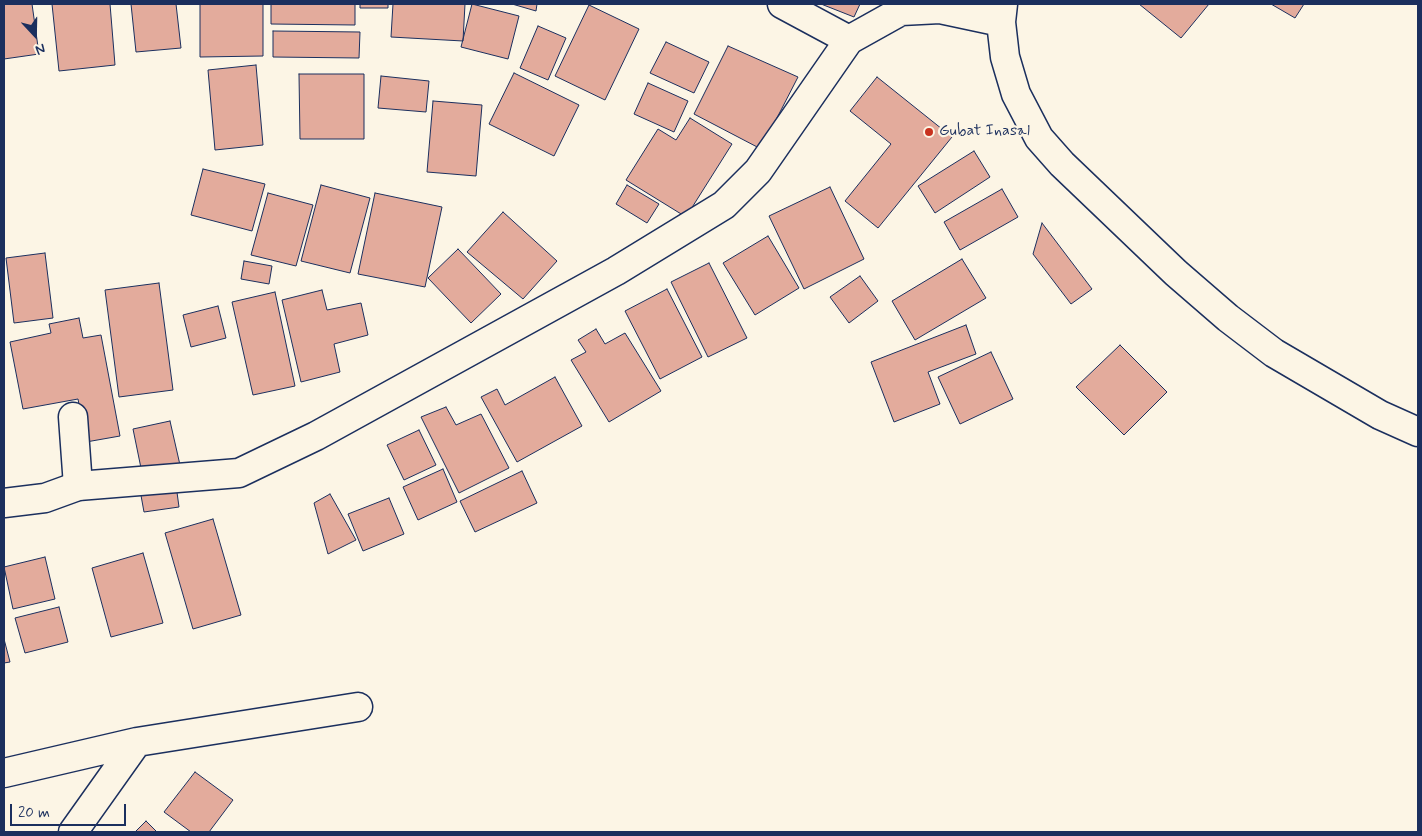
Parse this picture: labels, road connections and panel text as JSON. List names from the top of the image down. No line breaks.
{"places":["Gubat Inasal"],"scale_bar":"20 m","north":"bottom"}
